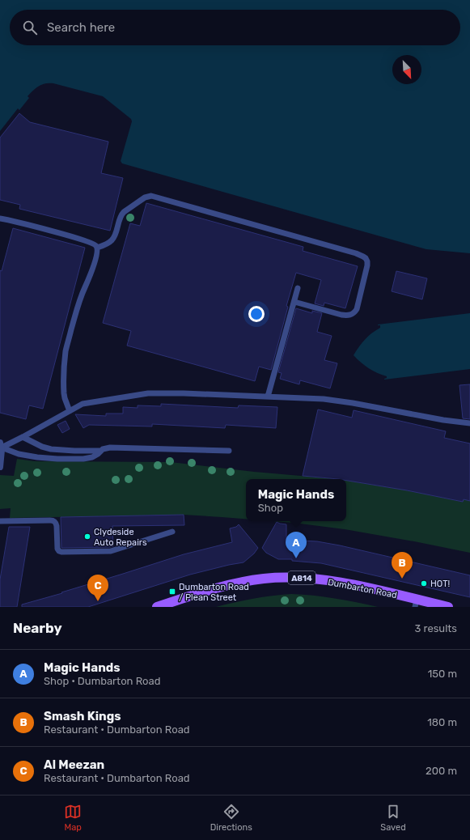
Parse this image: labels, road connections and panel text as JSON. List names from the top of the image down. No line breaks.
{"streets":{"main road":["A814","Dumbarton Road"]},"places":{"other":["Clydeside Auto Repairs","HOT!"],"transit":["Dumbarton Road / Plean Street"]},"north":"bottom right","page":{"search":"Search here","popup":["Magic Hands","Shop"],"pins":["A","B","C"],"heading":["Nearby","3 results"],"list":[{"mark":"A","name":"Magic Hands","note":"Shop · Dumbarton Road","value":"150 m"},{"mark":"B","name":"Smash Kings","note":"Restaurant · Dumbarton Road","value":"180 m"},{"mark":"C","name":"Al Meezan","note":"Restaurant · Dumbarton Road","value":"200 m"}],"nav":["Map","Directions","Saved"]}}
